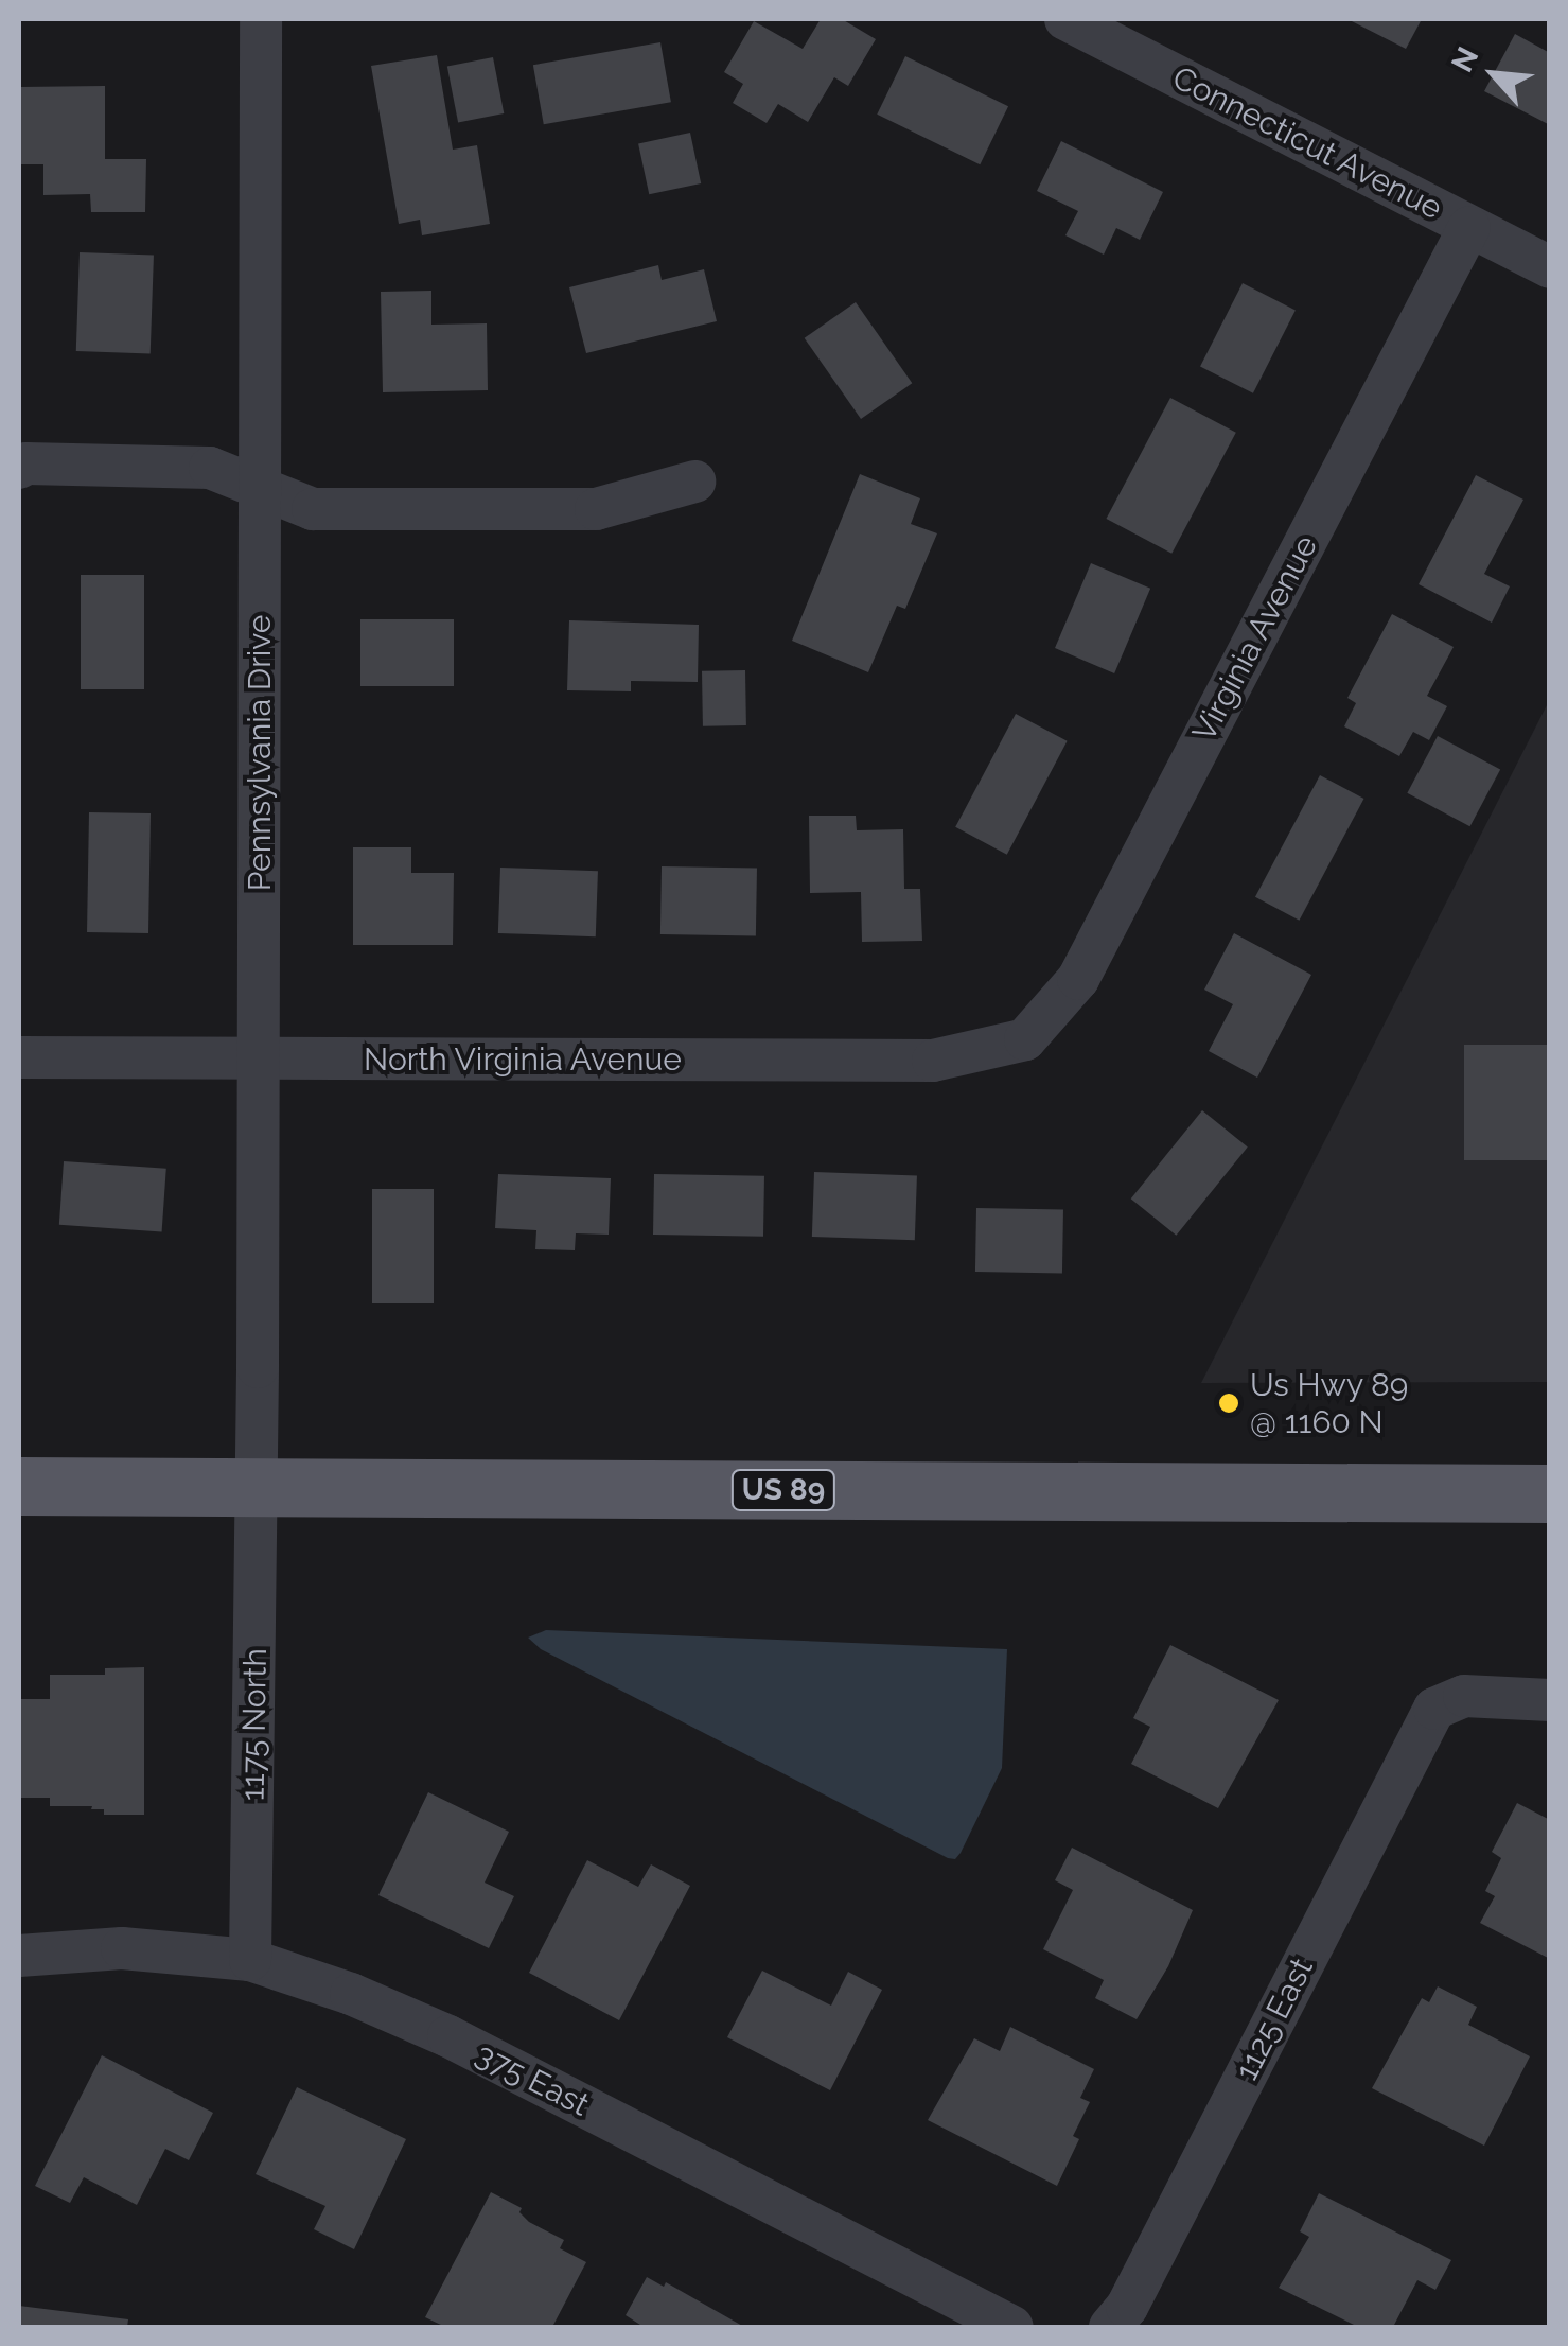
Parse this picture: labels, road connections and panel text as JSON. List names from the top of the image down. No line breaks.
{"streets":{"main road":["US 89"],"street":["Connecticut Avenue","Virginia Avenue","Pennsylvania Drive","North Virginia Avenue","1175 North","1125 East","375 East"]},"crossings":[["Connecticut Avenue","Virginia Avenue"],["Virginia Avenue","North Virginia Avenue"],["Pennsylvania Drive","North Virginia Avenue"],["Pennsylvania Drive","US 89"],["Pennsylvania Drive","1175 North"],["US 89","1175 North"],["1175 North","375 East"]],"places":["Us Hwy 89 @ 1160 N"],"north":"top left"}
